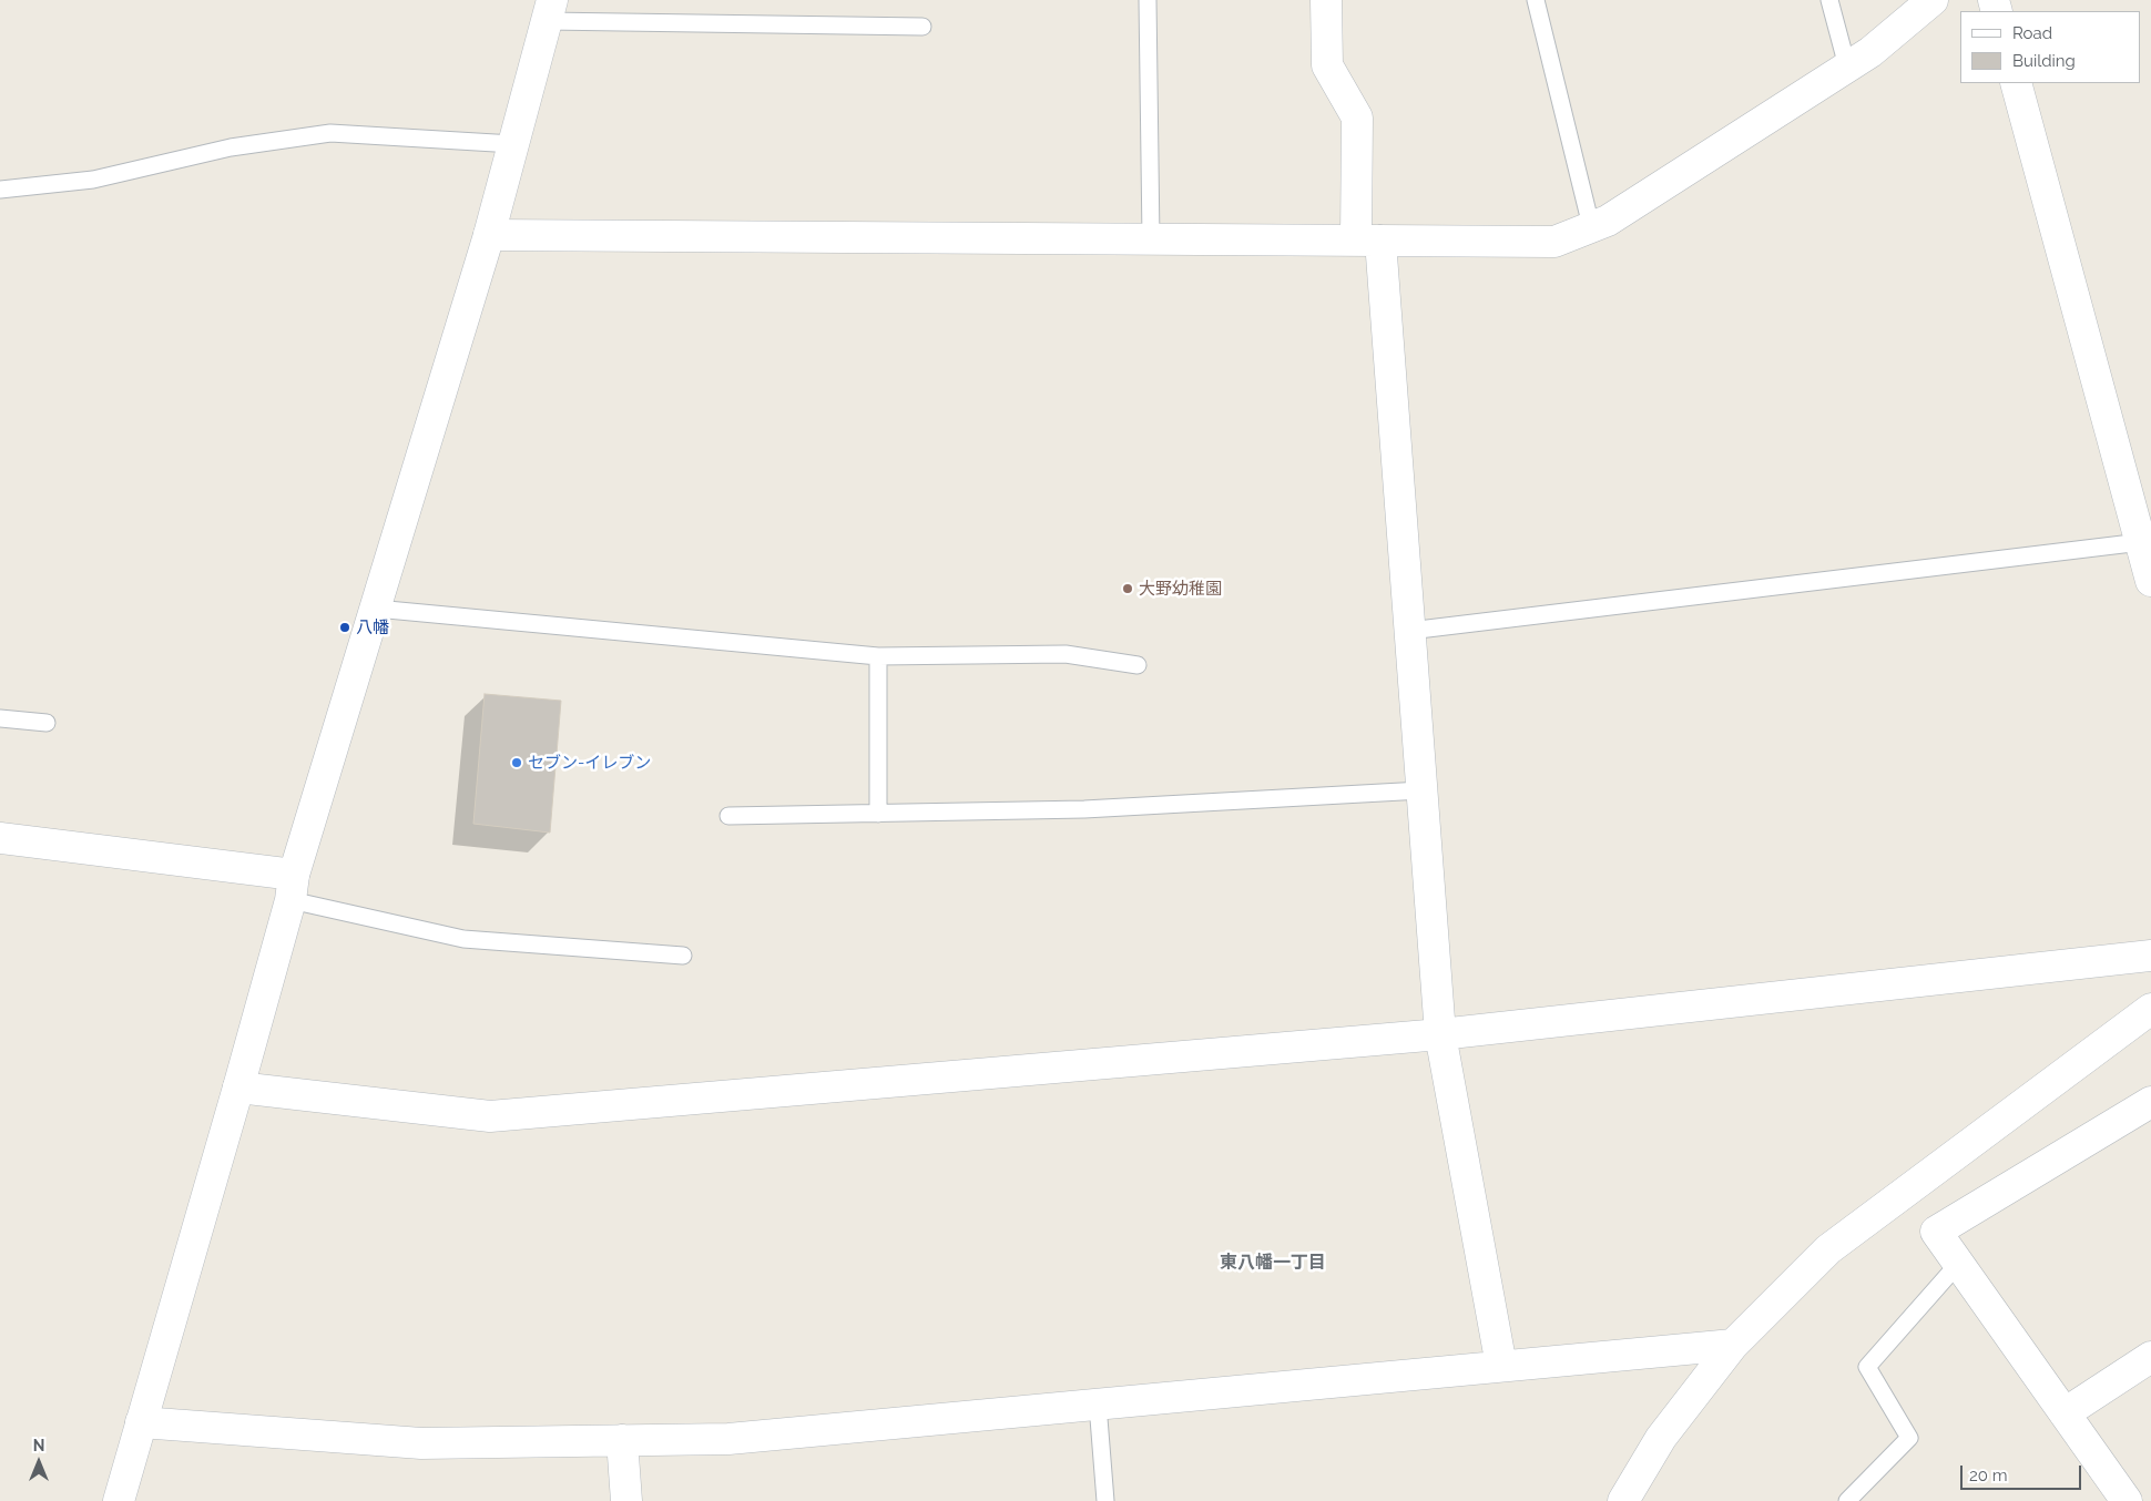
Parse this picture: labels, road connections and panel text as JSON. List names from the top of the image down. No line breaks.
{"districts":["東八幡一丁目"],"places":["大野幼稚園","八幡","セブン-イレブン"],"legend":["Road","Building"],"scale_bar":"20 m","north":"top"}
